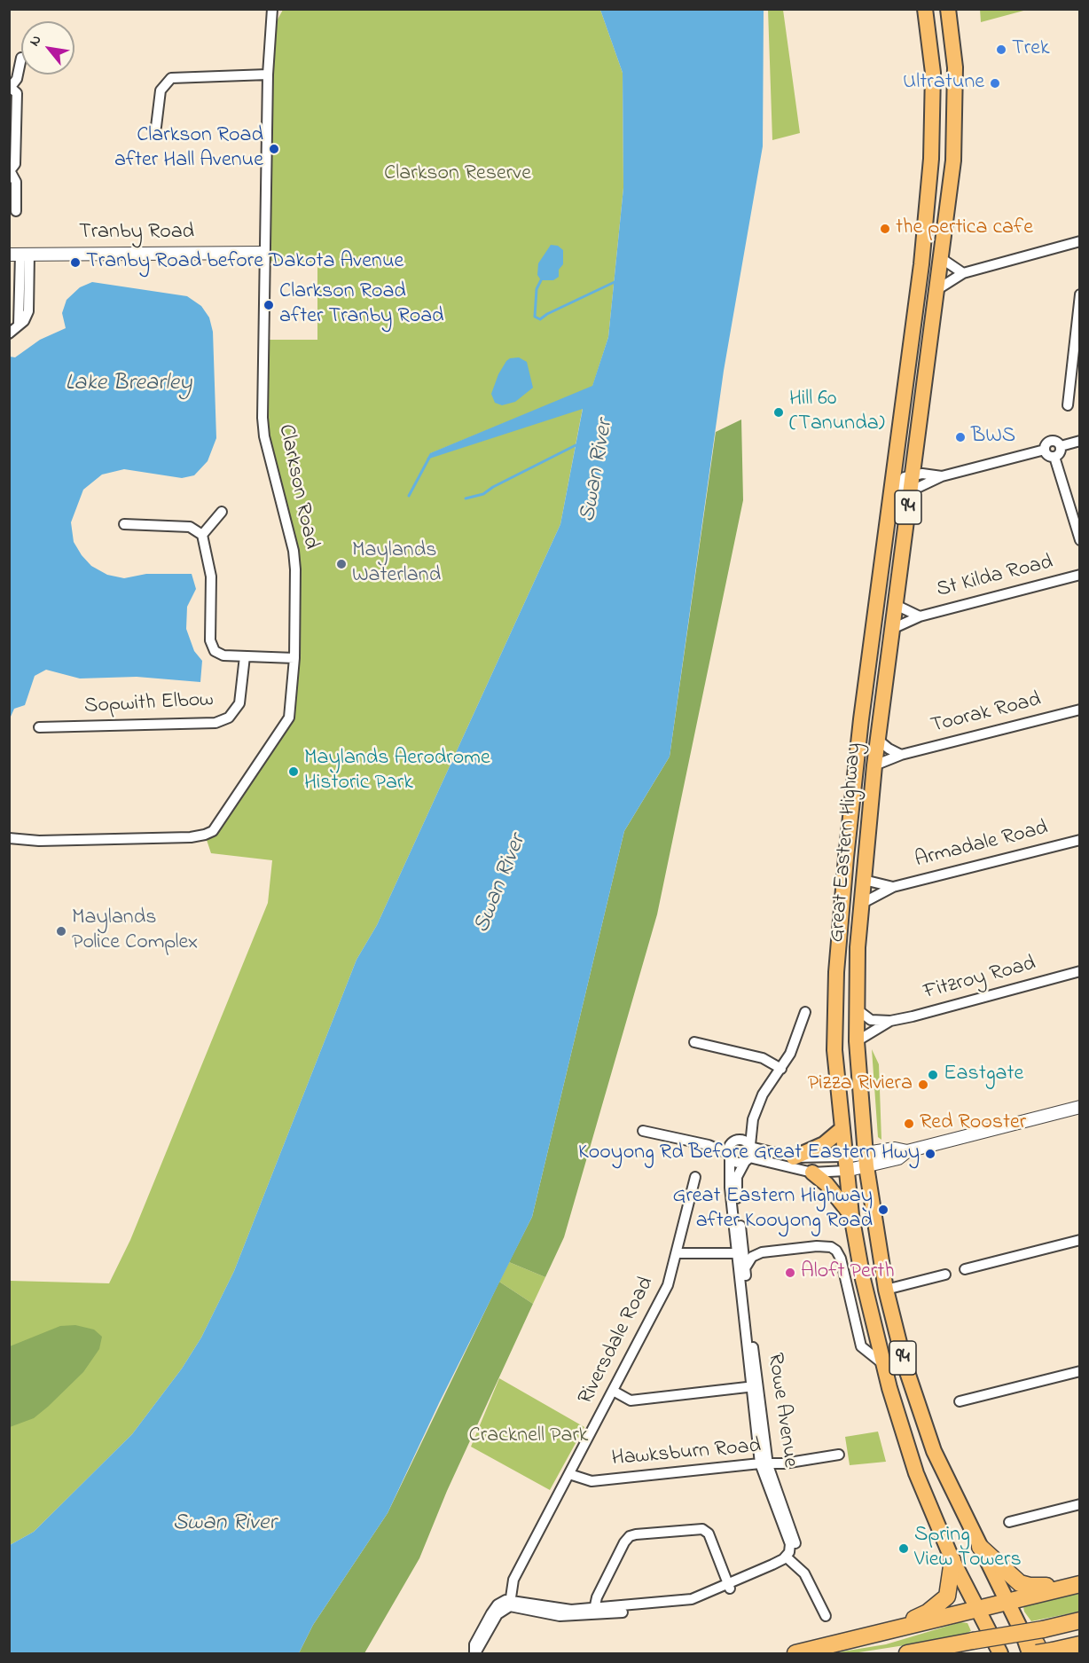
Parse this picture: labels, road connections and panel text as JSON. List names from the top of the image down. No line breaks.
{"streets":{"highway":["94","Great Eastern Highway"],"street":["Tranby Road","Clarkson Road","St Kilda Road","Sopwith Elbow","Toorak Road","Armadale Road","Fitzroy Road","Riversdale Road","Rowe Avenue","Hawksburn Road"]},"crossings":[["Tranby Road","Clarkson Road"],["St Kilda Road","Great Eastern Highway"],["Toorak Road","Great Eastern Highway"],["Great Eastern Highway","Armadale Road"],["Great Eastern Highway","Fitzroy Road"],["Riversdale Road","Hawksburn Road"],["Rowe Avenue","Hawksburn Road"]],"water":["Lake Brearley","Swan River"],"parks":["Clarkson Reserve","Cracknell Park"],"places":["Trek","Ultratune","Clarkson Road after Hall Avenue","the pertica cafe","Tranby Road before Dakota Avenue","Clarkson Road after Tranby Road","Hill 60 (Tanunda)","BWS","Maylands Waterland","Maylands Aerodrome Historic Park","Maylands Police Complex","Eastgate","Pizza Riviera","Red Rooster","Kooyong Rd Before Great Eastern Hwy","Great Eastern Highway after Kooyong Road","Aloft Perth","Spring View Towers"],"north":"top left"}
